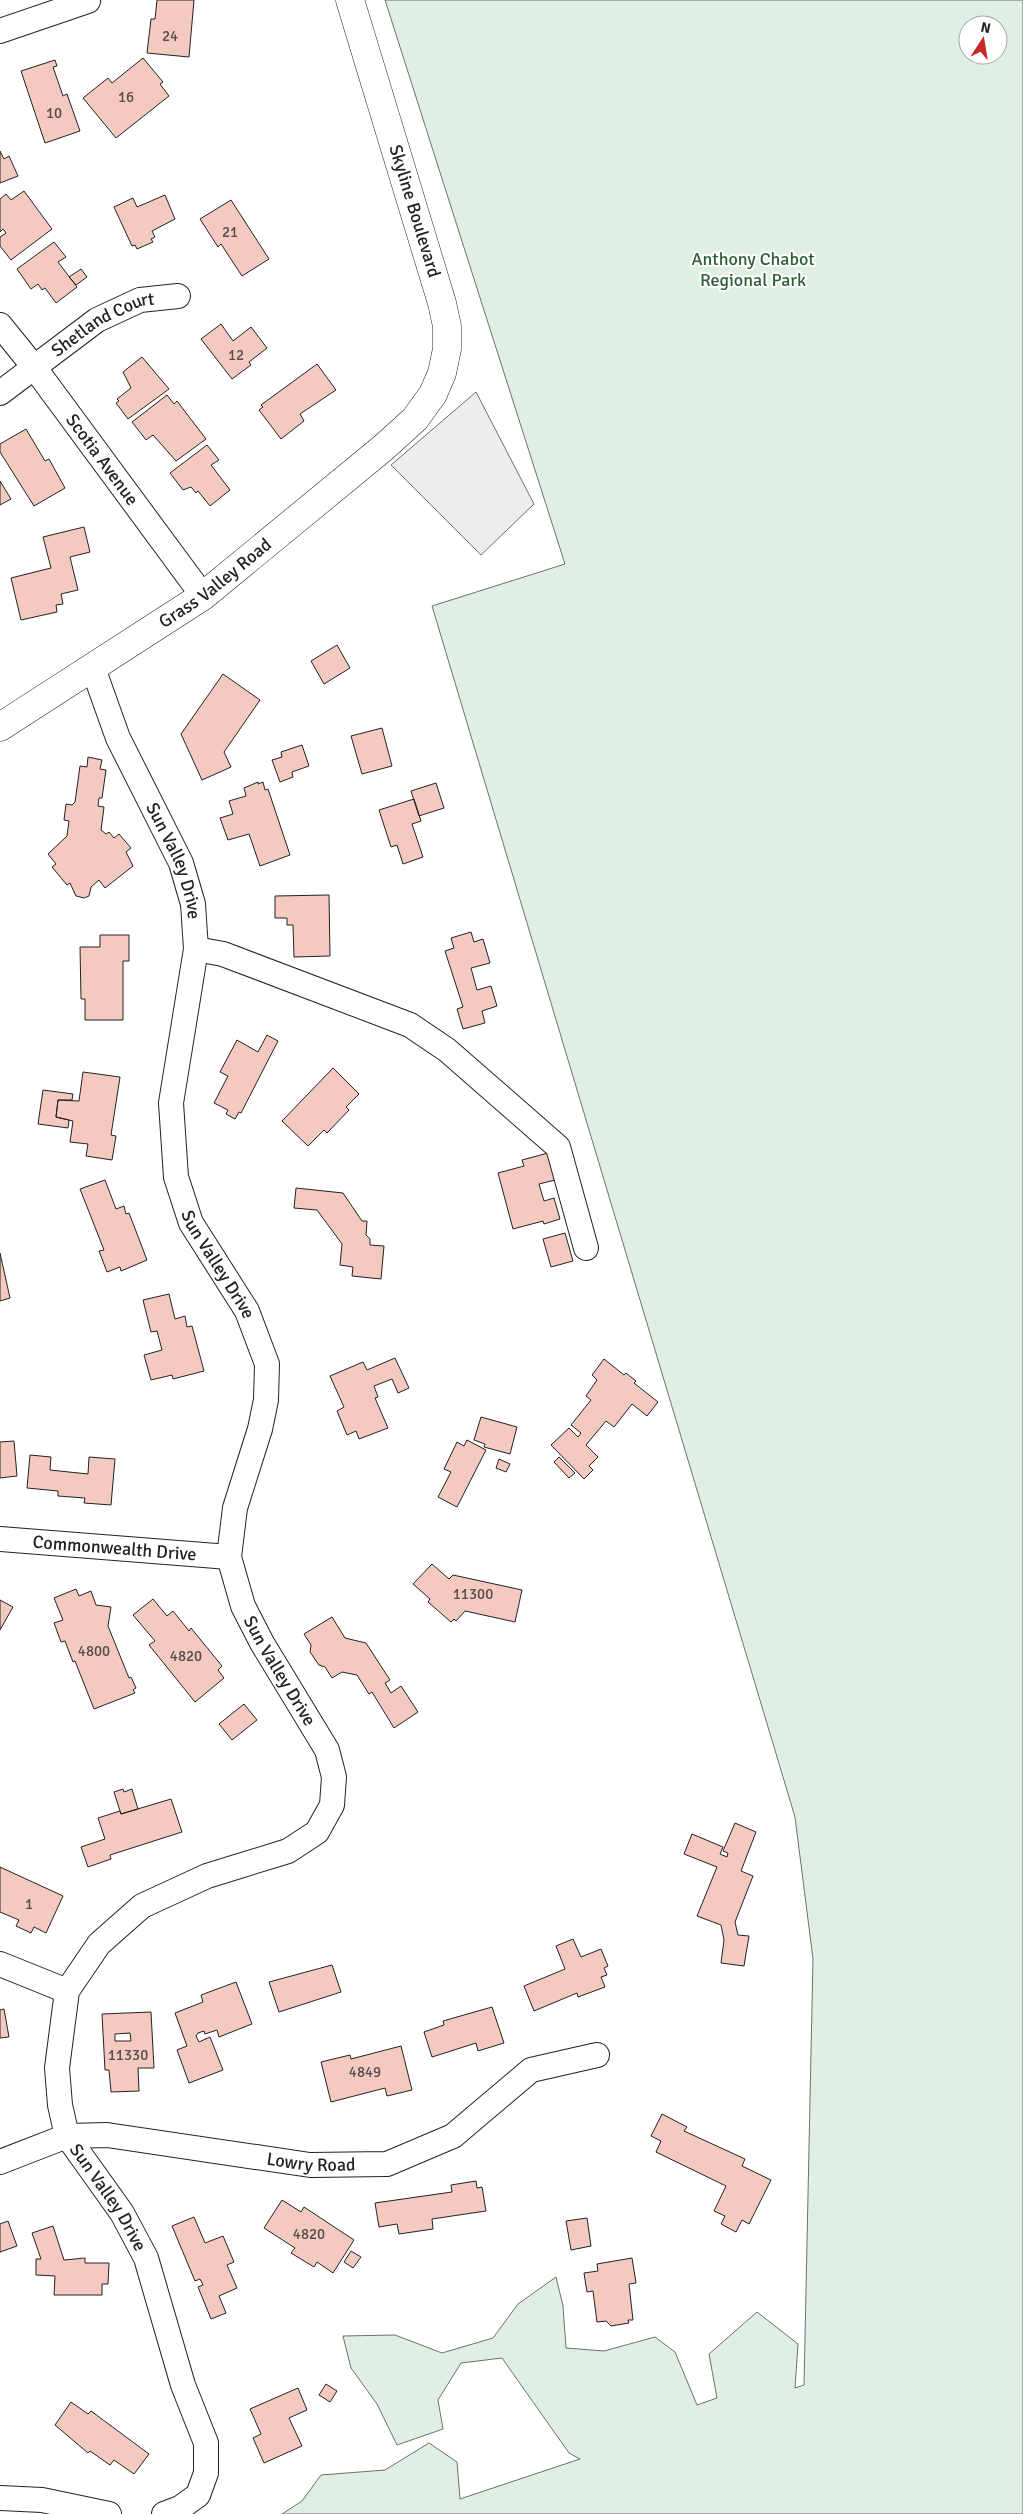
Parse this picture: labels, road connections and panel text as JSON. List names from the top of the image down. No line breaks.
{"streets":{"main road":["Skyline Boulevard","Grass Valley Road"],"street":["Shetland Court","Scotia Avenue","Sun Valley Drive","Commonwealth Drive","Lowry Road"]},"crossings":[["Skyline Boulevard","Grass Valley Road"],["Shetland Court","Scotia Avenue"],["Scotia Avenue","Grass Valley Road"],["Grass Valley Road","Sun Valley Drive"],["Sun Valley Drive","Commonwealth Drive"],["Sun Valley Drive","Lowry Road"]],"parks":["Anthony Chabot Regional Park"],"house_numbers":["24","16","10","21","12","11300","4800","4820","1","11330","4849","4820"],"north":"top"}
